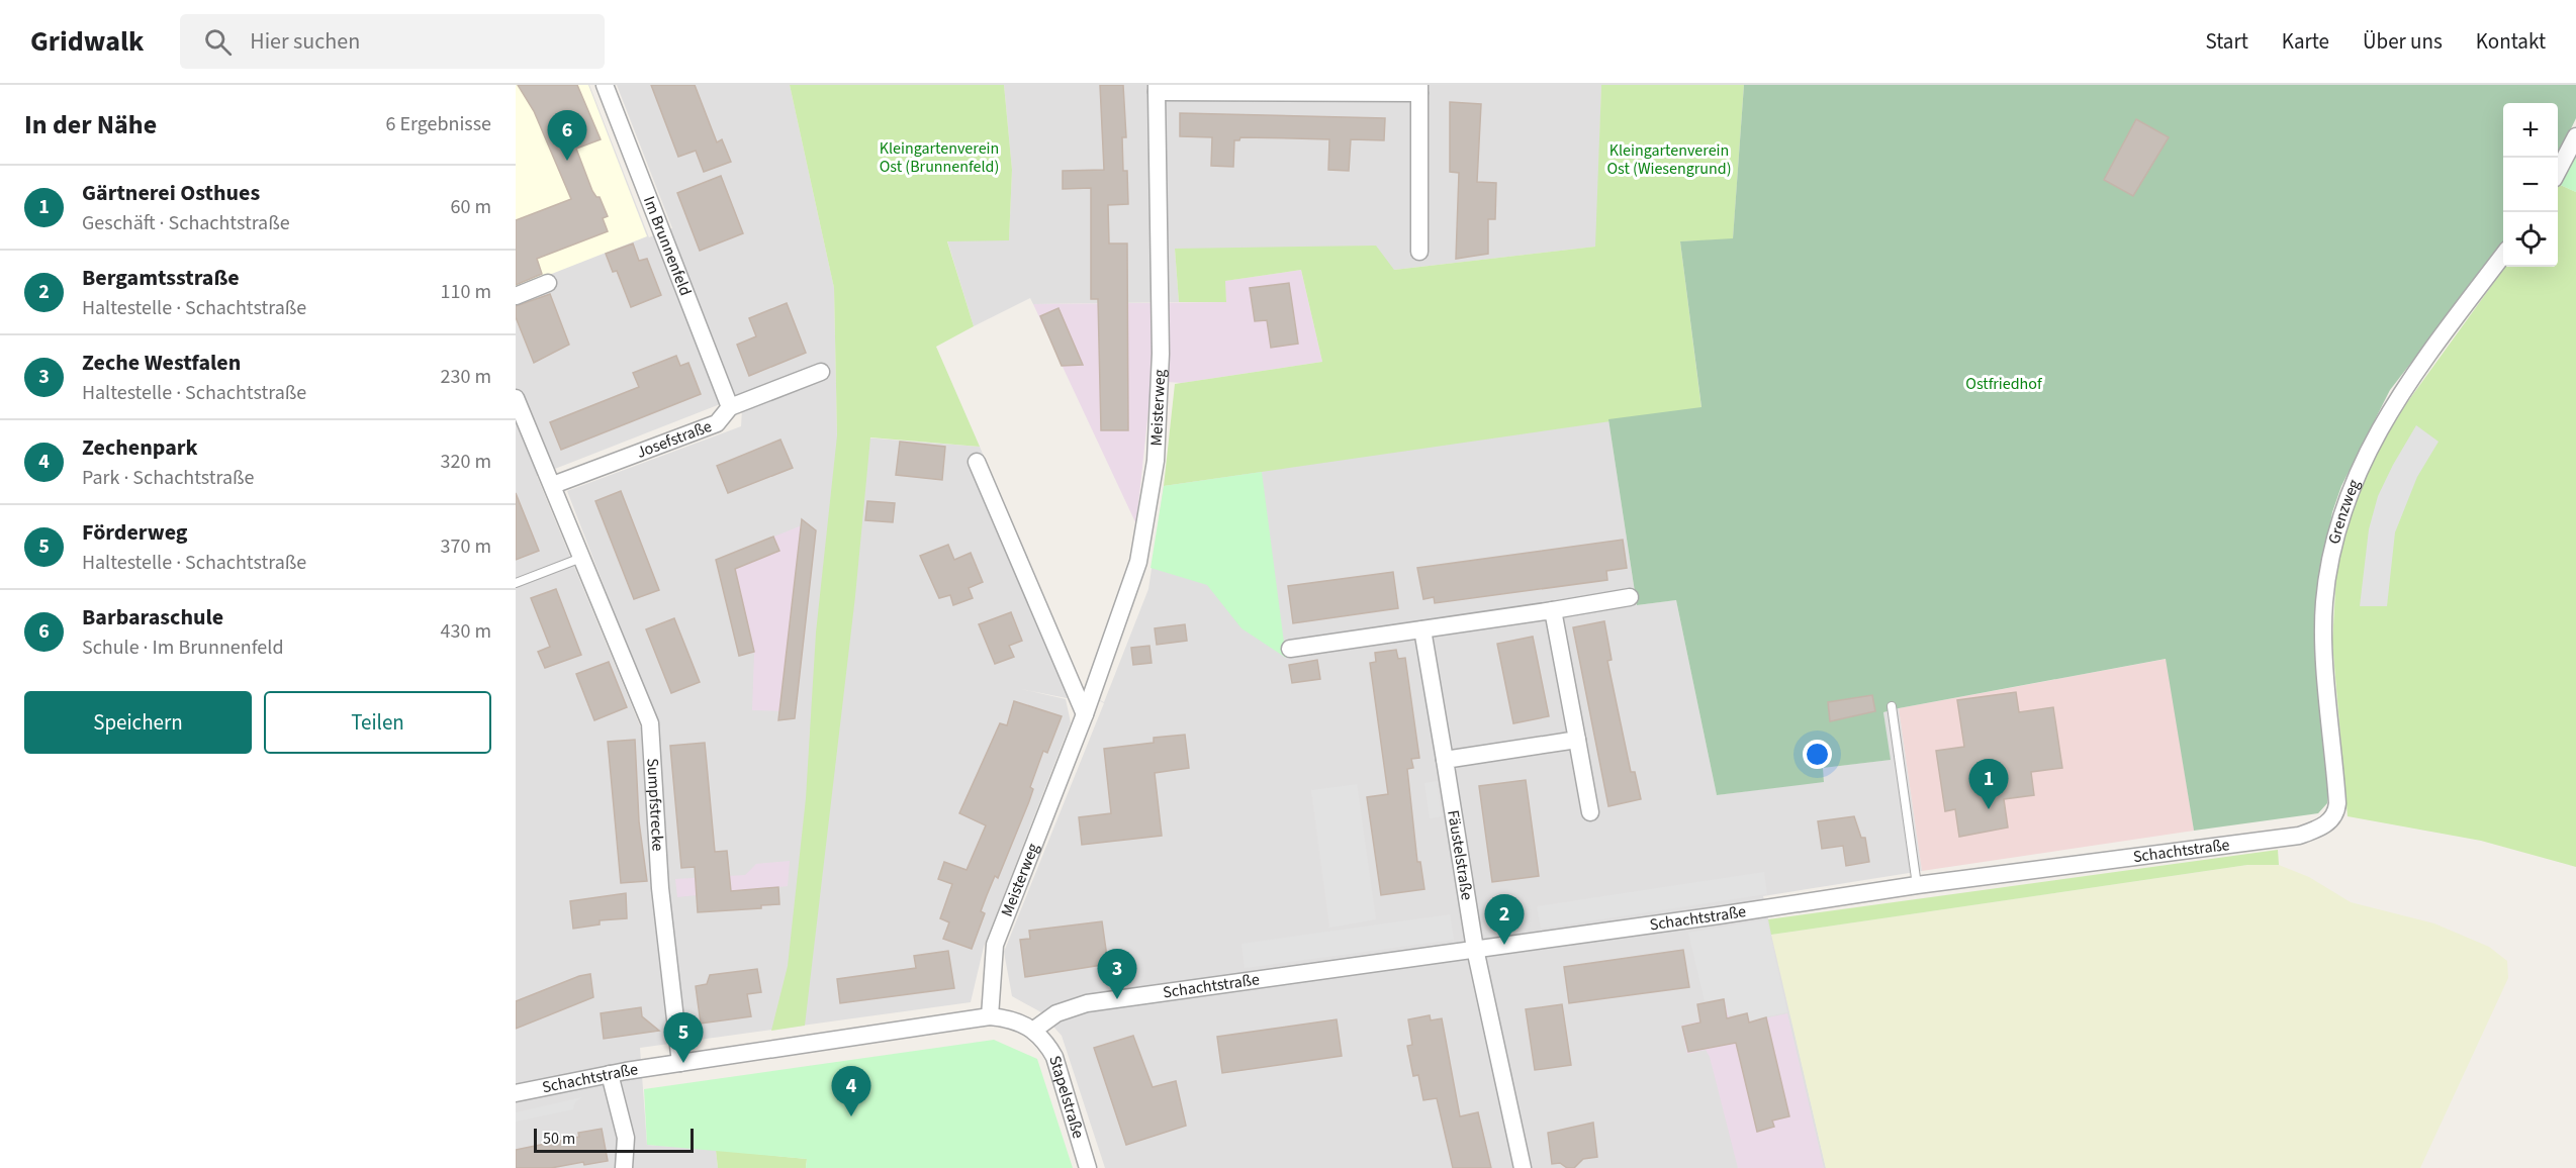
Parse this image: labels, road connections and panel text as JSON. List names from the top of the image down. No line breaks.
{"streets":{"street":["Im Brunnenfeld","Meisterweg","Josefstraße","Grenzweg","Sumpfstrecke","Schachtstraße","Fäustelstraße","Stapelstraße"]},"crossings":[["Im Brunnenfeld","Josefstraße"],["Meisterweg","Schachtstraße"],["Josefstraße","Sumpfstrecke"],["Grenzweg","Schachtstraße"],["Sumpfstrecke","Schachtstraße"],["Schachtstraße","Fäustelstraße"],["Schachtstraße","Stapelstraße"]],"parks":["Kleingartenverein Ost (Brunnenfeld)","Kleingartenverein Ost (Wiesengrund)","Ostfriedhof"],"scale_bar":"50 m","page":{"header":"Gridwalk","search":"Hier suchen","nav":["Start","Karte","Über uns","Kontakt"],"heading":["In der Nähe","6 Ergebnisse"],"map_buttons":["+","−"],"pins":["6","1","2","3","5","4"],"list":[{"mark":"1","name":"Gärtnerei Osthues","note":"Geschäft · Schachtstraße","value":"60 m"},{"mark":"2","name":"Bergamtsstraße","note":"Haltestelle · Schachtstraße","value":"110 m"},{"mark":"3","name":"Zeche Westfalen","note":"Haltestelle · Schachtstraße","value":"230 m"},{"mark":"4","name":"Zechenpark","note":"Park · Schachtstraße","value":"320 m"},{"mark":"5","name":"Förderweg","note":"Haltestelle · Schachtstraße","value":"370 m"},{"mark":"6","name":"Barbaraschule","note":"Schule · Im Brunnenfeld","value":"430 m"}],"buttons":["Speichern","Teilen"],"scale":"50 m"}}
